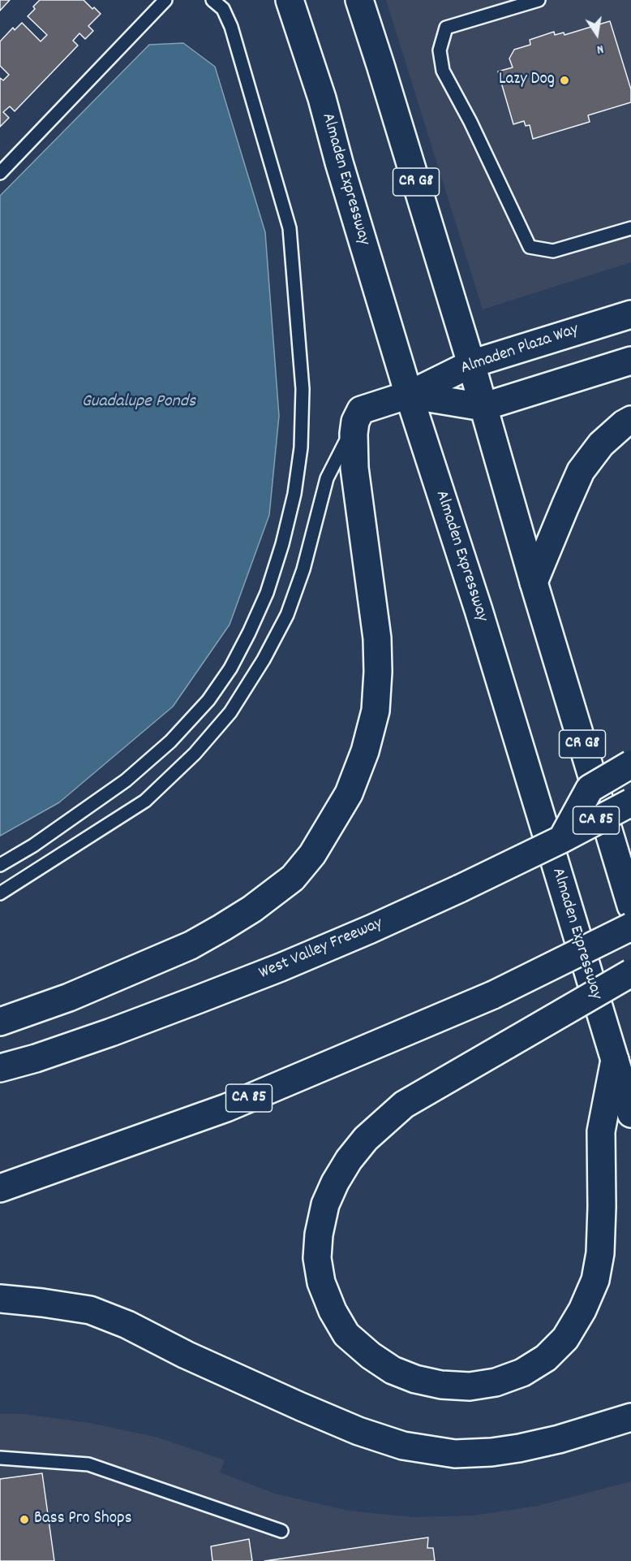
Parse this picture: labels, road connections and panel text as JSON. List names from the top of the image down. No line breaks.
{"streets":{"main road":["Almaden Expressway","CR G8","Almaden Plaza Way","CA 85","West Valley Freeway"]},"crossings":[["Almaden Expressway","Almaden Plaza Way"],["CR G8","Almaden Plaza Way"]],"water":["Guadalupe Ponds"],"places":["Lazy Dog","Bass Pro Shops"],"north":"bottom"}
